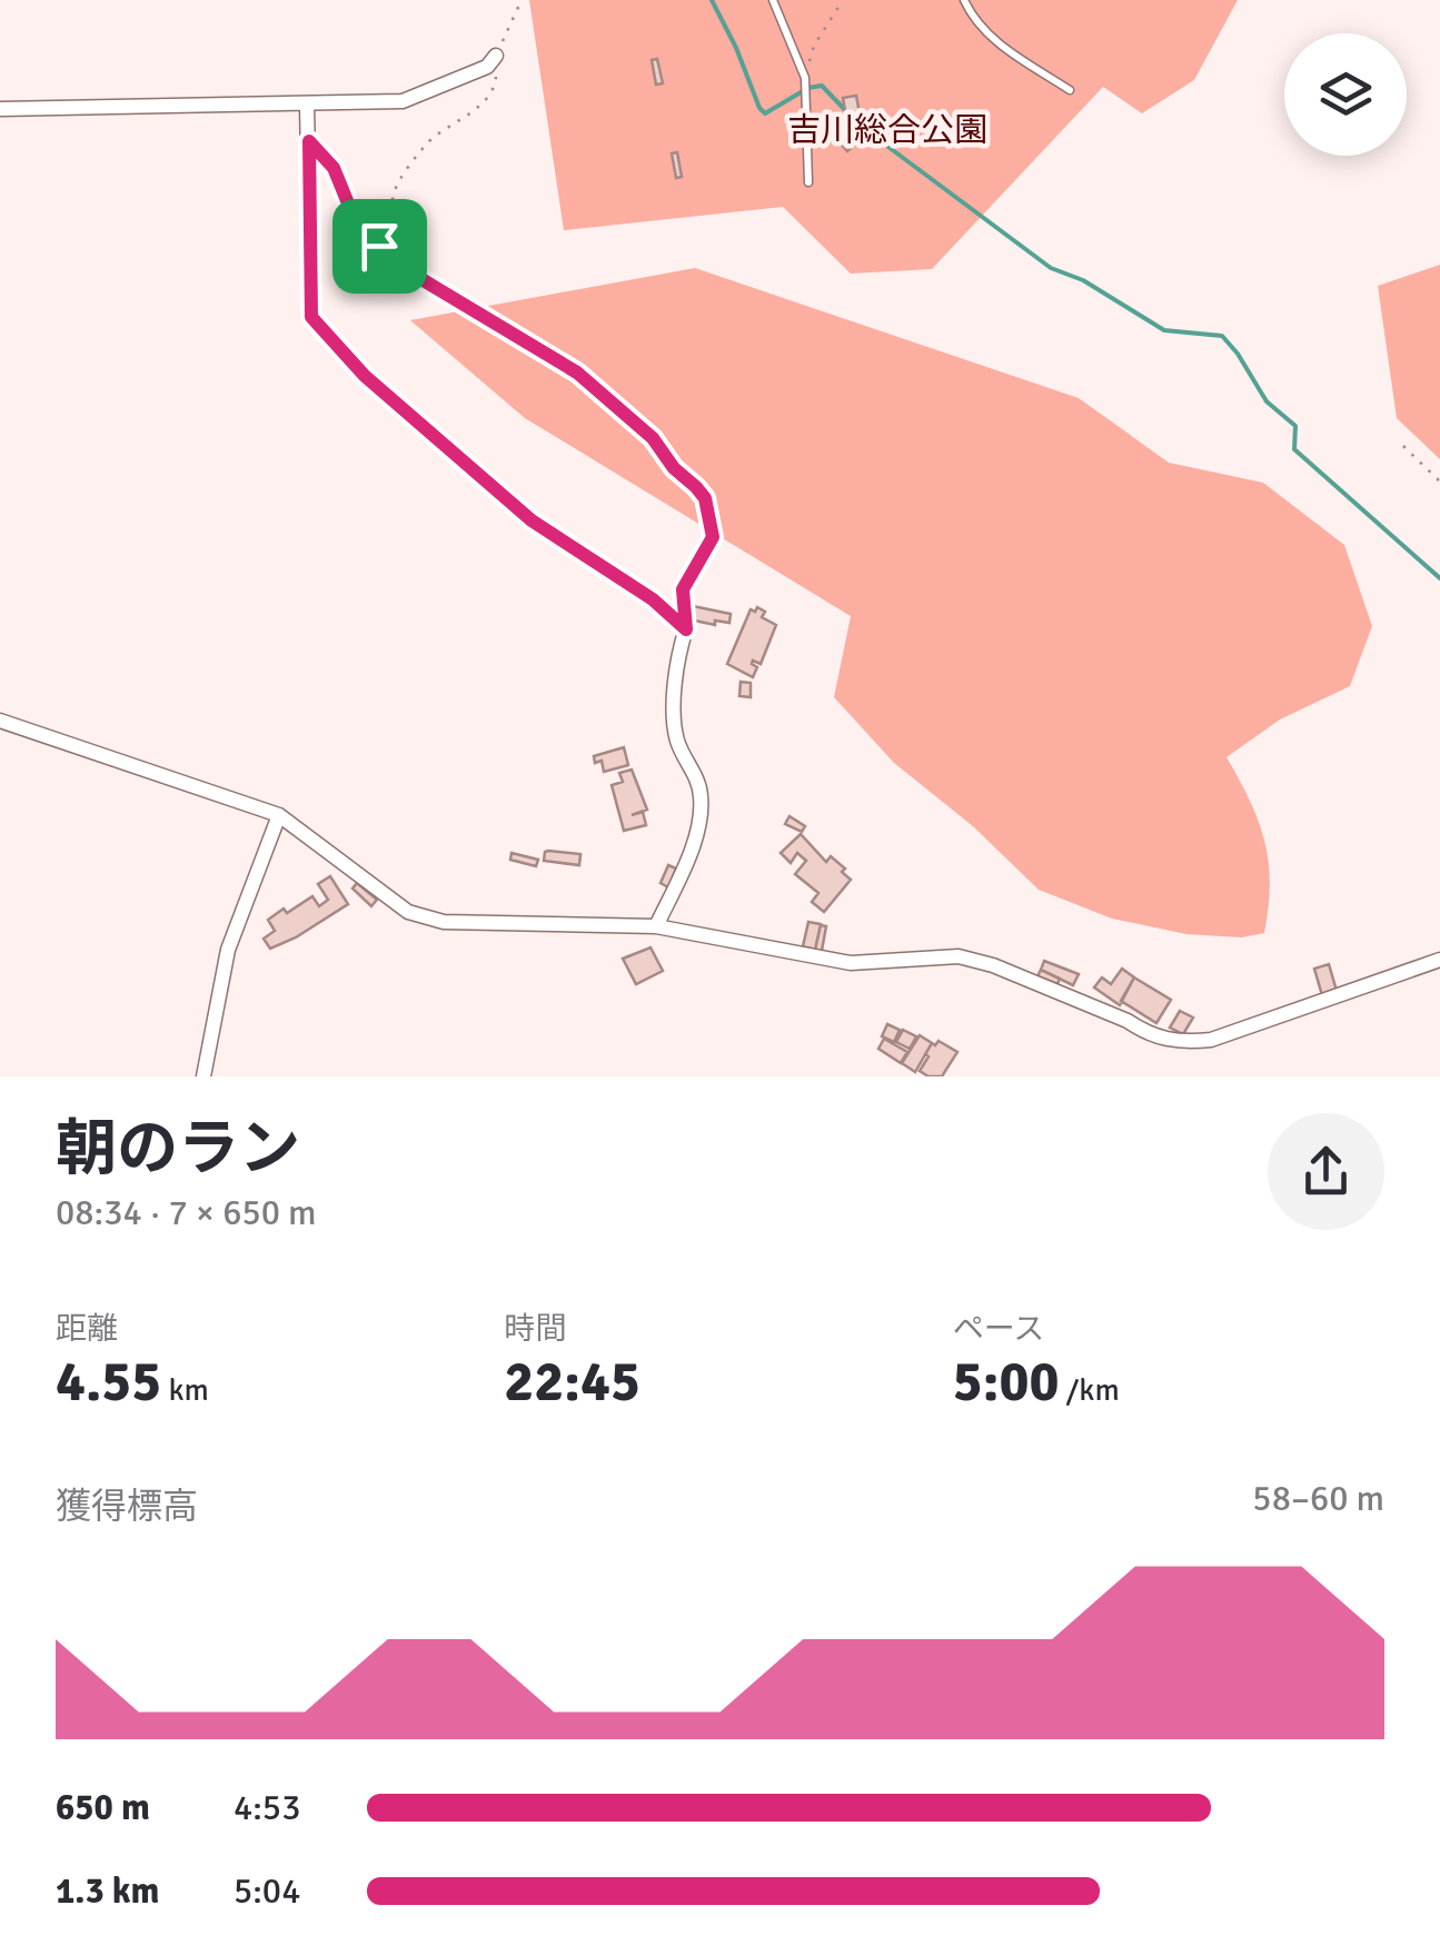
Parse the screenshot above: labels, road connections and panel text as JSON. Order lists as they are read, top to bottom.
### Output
{
  "parks": ["吉川総合公園"],
  "page": {
    "heading": ["朝のラン", "08:34 · 7 × 650 m"],
    "stats": [
      ["距離", "4.55 km"],
      ["時間", "22:45"],
      ["ペース", "5:00 /km"]
    ],
    "chart": ["獲得標高", "58–60 m"],
    "list": [
      {
        "name": "650 m",
        "note": "4:53"
      },
      {
        "name": "1.3 km",
        "note": "5:04"
      }
    ]
  }
}
